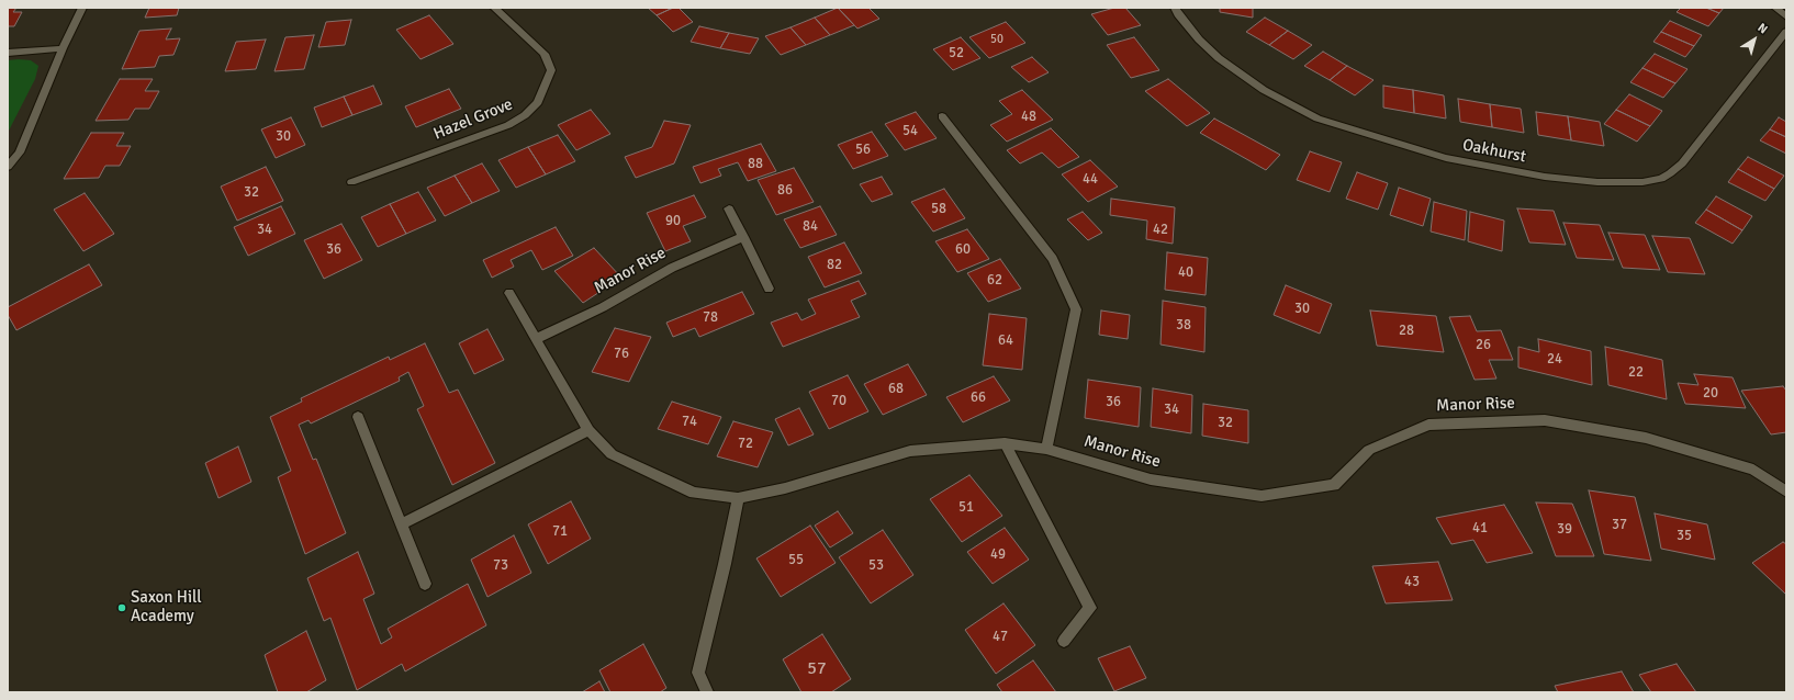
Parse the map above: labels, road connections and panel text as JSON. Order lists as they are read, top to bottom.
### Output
{
  "streets": {
    "street": ["Hazel Grove", "Oakhurst", "Manor Rise"]
  },
  "places": ["Saxon Hill Academy"],
  "house_numbers": [
    "50",
    "52",
    "48",
    "54",
    "30",
    "56",
    "88",
    "44",
    "86",
    "32",
    "58",
    "90",
    "84",
    "34",
    "42",
    "36",
    "60",
    "82",
    "40",
    "62",
    "30",
    "78",
    "38",
    "28",
    "64",
    "26",
    "76",
    "24",
    "22",
    "68",
    "20",
    "66",
    "70",
    "36",
    "34",
    "74",
    "32",
    "72",
    "51",
    "37",
    "41",
    "39",
    "71",
    "35",
    "49",
    "55",
    "73",
    "53",
    "43",
    "47",
    "57"
  ],
  "north": "top right"
}
